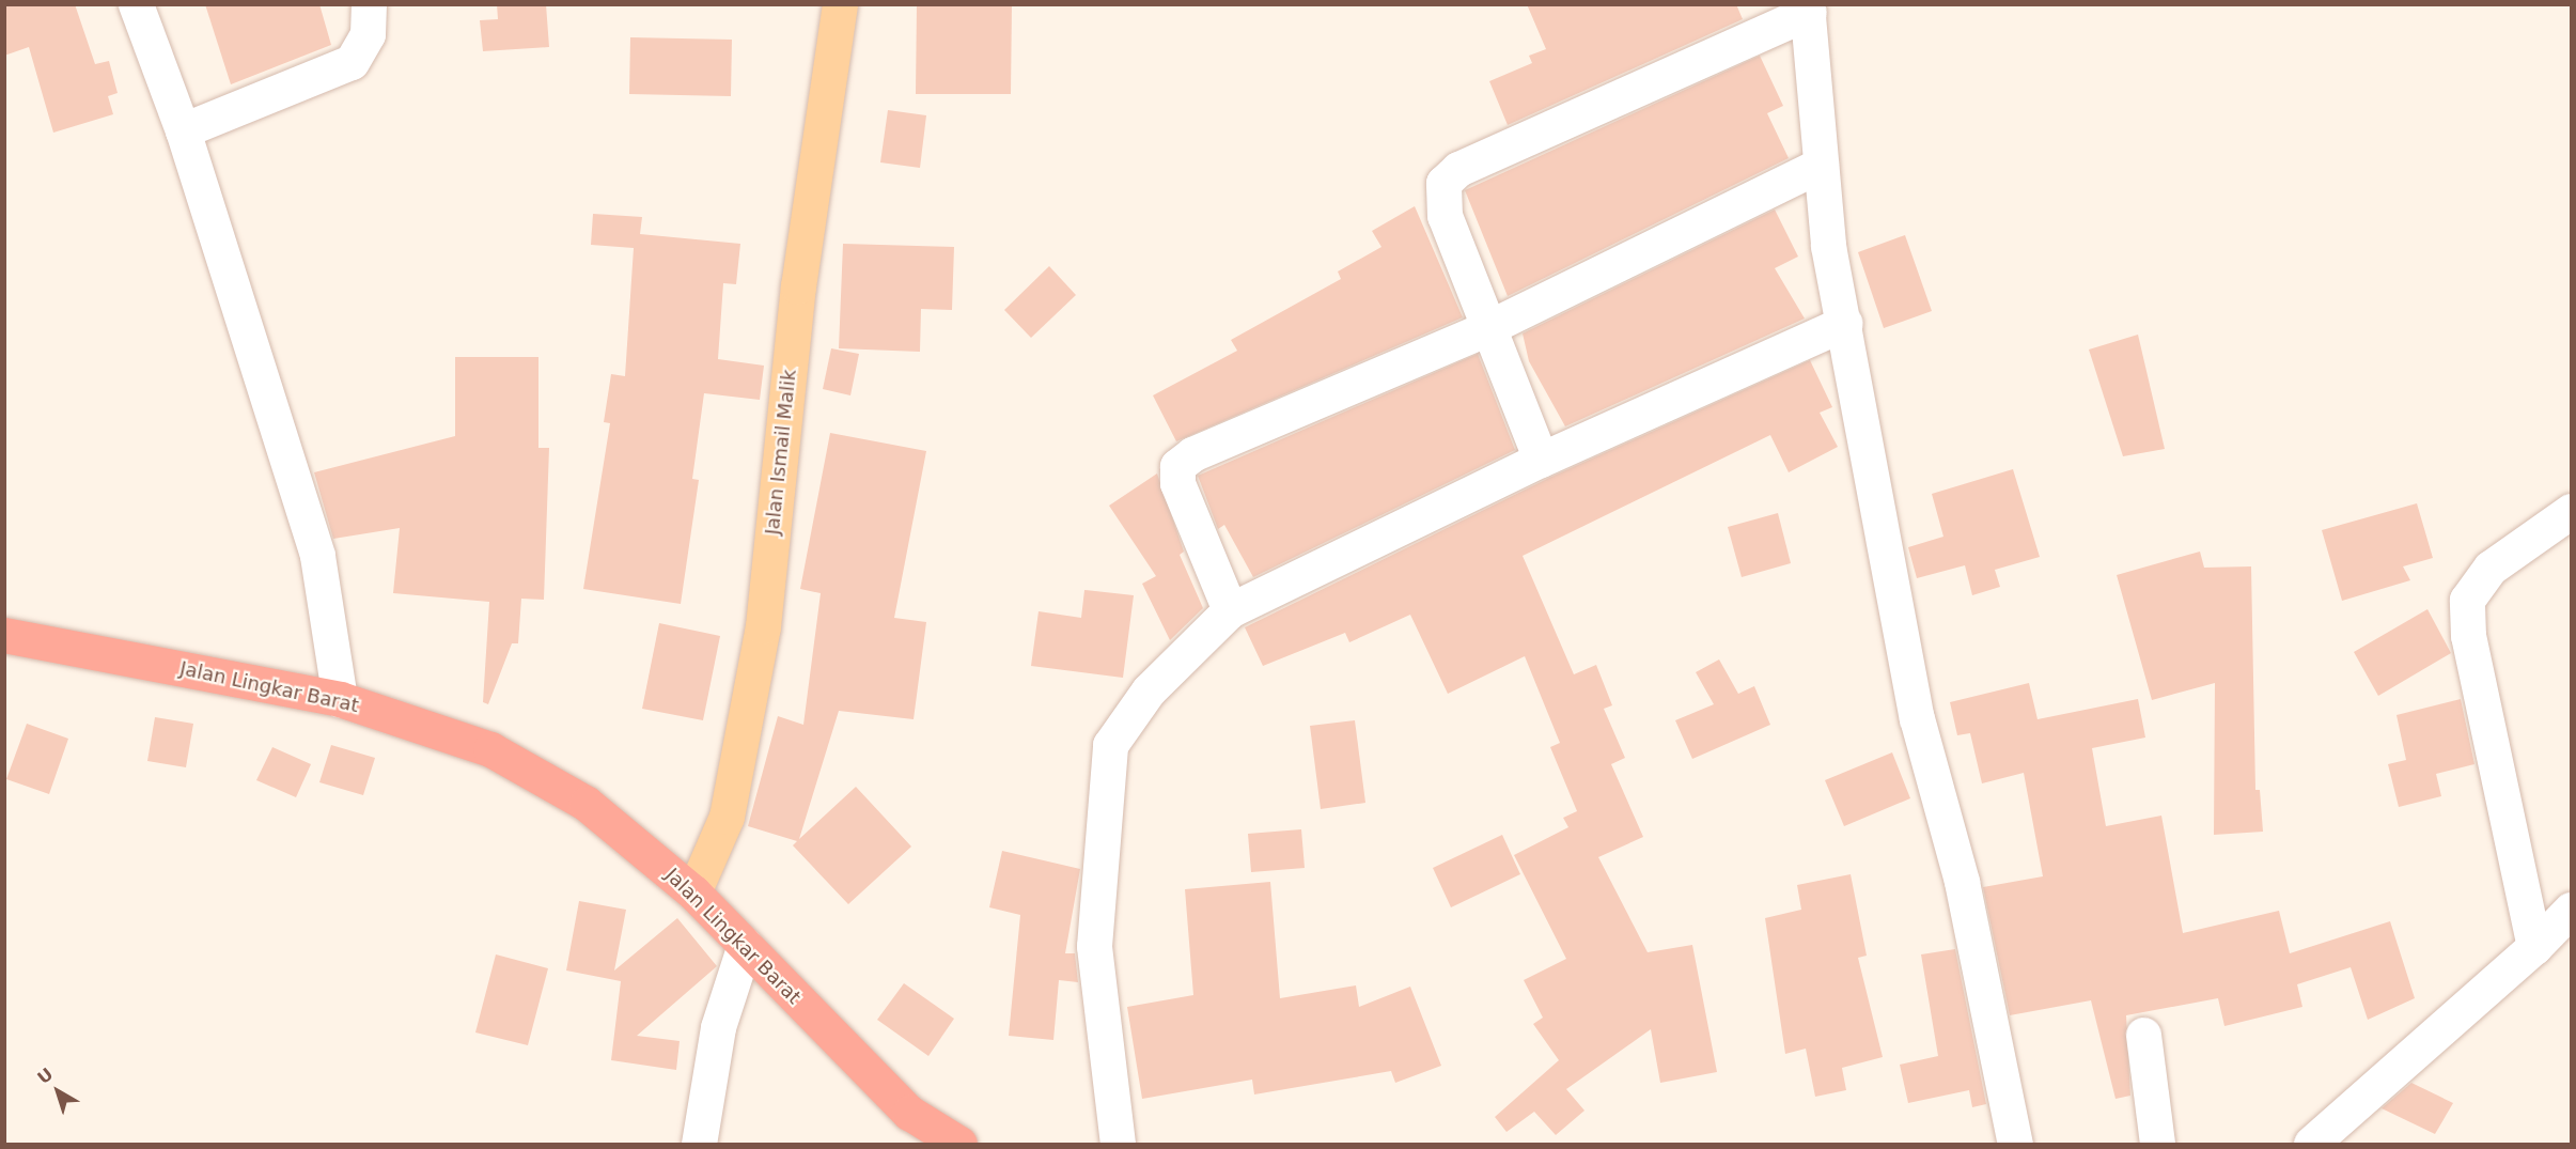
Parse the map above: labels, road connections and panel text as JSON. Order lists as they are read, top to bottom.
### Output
{
  "streets": {
    "highway": ["Jalan Lingkar Barat"],
    "main road": ["Jalan Ismail Malik"]
  },
  "crossings": [
    ["Jalan Ismail Malik", "Jalan Lingkar Barat"]
  ],
  "north": "top left"
}
